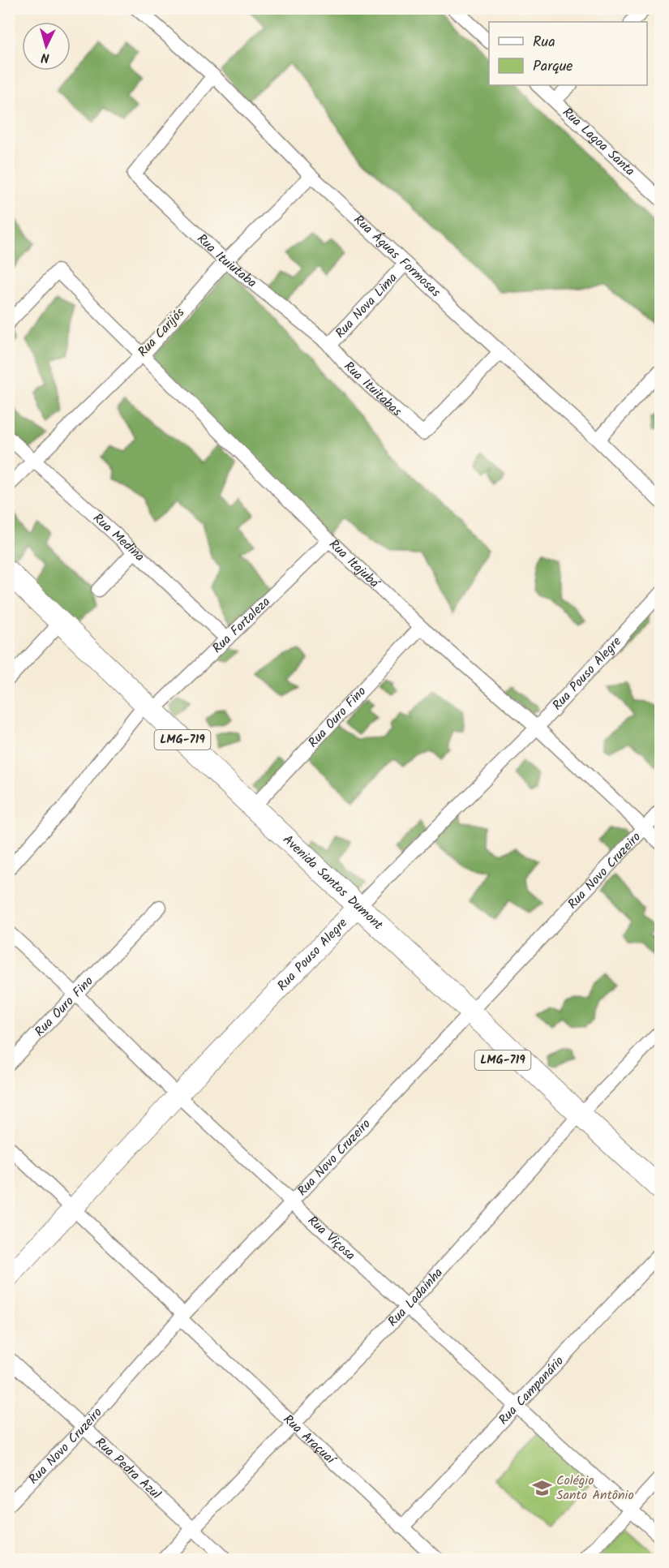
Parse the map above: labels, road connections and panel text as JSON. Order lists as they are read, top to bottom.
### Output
{
  "streets": {
    "main road": ["Rua Pouso Alegre", "LMG-719", "Avenida Santos Dumont"],
    "street": [
      "Rua Lagoa Santa",
      "Rua Águas Formosas",
      "Rua Ituiutaba",
      "Rua Nova Lima",
      "Rua Carijós",
      "Rua Ituitabas",
      "Rua Medina",
      "Rua Itajubá",
      "Rua Fortaleza",
      "Rua Ouro Fino",
      "Rua Novo Cruzeiro",
      "Rua Viçosa",
      "Rua Ladainha",
      "Rua Campanário",
      "Rua Araçuaí",
      "Rua Pedra Azul"
    ]
  },
  "crossings": [
    ["Rua Águas Formosas", "Rua Nova Lima"],
    ["Rua Águas Formosas", "Rua Carijós"],
    ["Rua Águas Formosas", "Rua Ituitabas"],
    ["Rua Ituiutaba", "Rua Nova Lima"],
    ["Rua Ituiutaba", "Rua Carijós"],
    ["Rua Ituiutaba", "Rua Ituitabas"],
    ["Rua Nova Lima", "Rua Ituitabas"],
    ["Rua Carijós", "Rua Medina"],
    ["Rua Carijós", "Rua Itajubá"],
    ["Rua Medina", "Rua Fortaleza"],
    ["Rua Itajubá", "Rua Fortaleza"],
    ["Rua Itajubá", "Rua Pouso Alegre"],
    ["Rua Itajubá", "Rua Ouro Fino"],
    ["Rua Itajubá", "Rua Novo Cruzeiro"],
    ["Rua Fortaleza", "Avenida Santos Dumont"],
    ["Rua Pouso Alegre", "Avenida Santos Dumont"],
    ["Rua Pouso Alegre", "Rua Viçosa"],
    ["Rua Pouso Alegre", "Rua Araçuaí"],
    ["Rua Ouro Fino", "Avenida Santos Dumont"],
    ["Rua Ouro Fino", "Rua Viçosa"],
    ["Rua Novo Cruzeiro", "Avenida Santos Dumont"],
    ["Rua Novo Cruzeiro", "Rua Viçosa"],
    ["Rua Novo Cruzeiro", "Rua Araçuaí"],
    ["Rua Novo Cruzeiro", "Rua Pedra Azul"],
    ["Avenida Santos Dumont", "Rua Ladainha"],
    ["Rua Viçosa", "Rua Ladainha"],
    ["Rua Viçosa", "Rua Campanário"],
    ["Rua Ladainha", "Rua Araçuaí"],
    ["Rua Ladainha", "Rua Pedra Azul"],
    ["Rua Campanário", "Rua Araçuaí"]
  ],
  "places": {
    "school or university": ["Colégio Santo Antônio"]
  },
  "legend": ["Rua", "Parque"],
  "north": "bottom"
}
